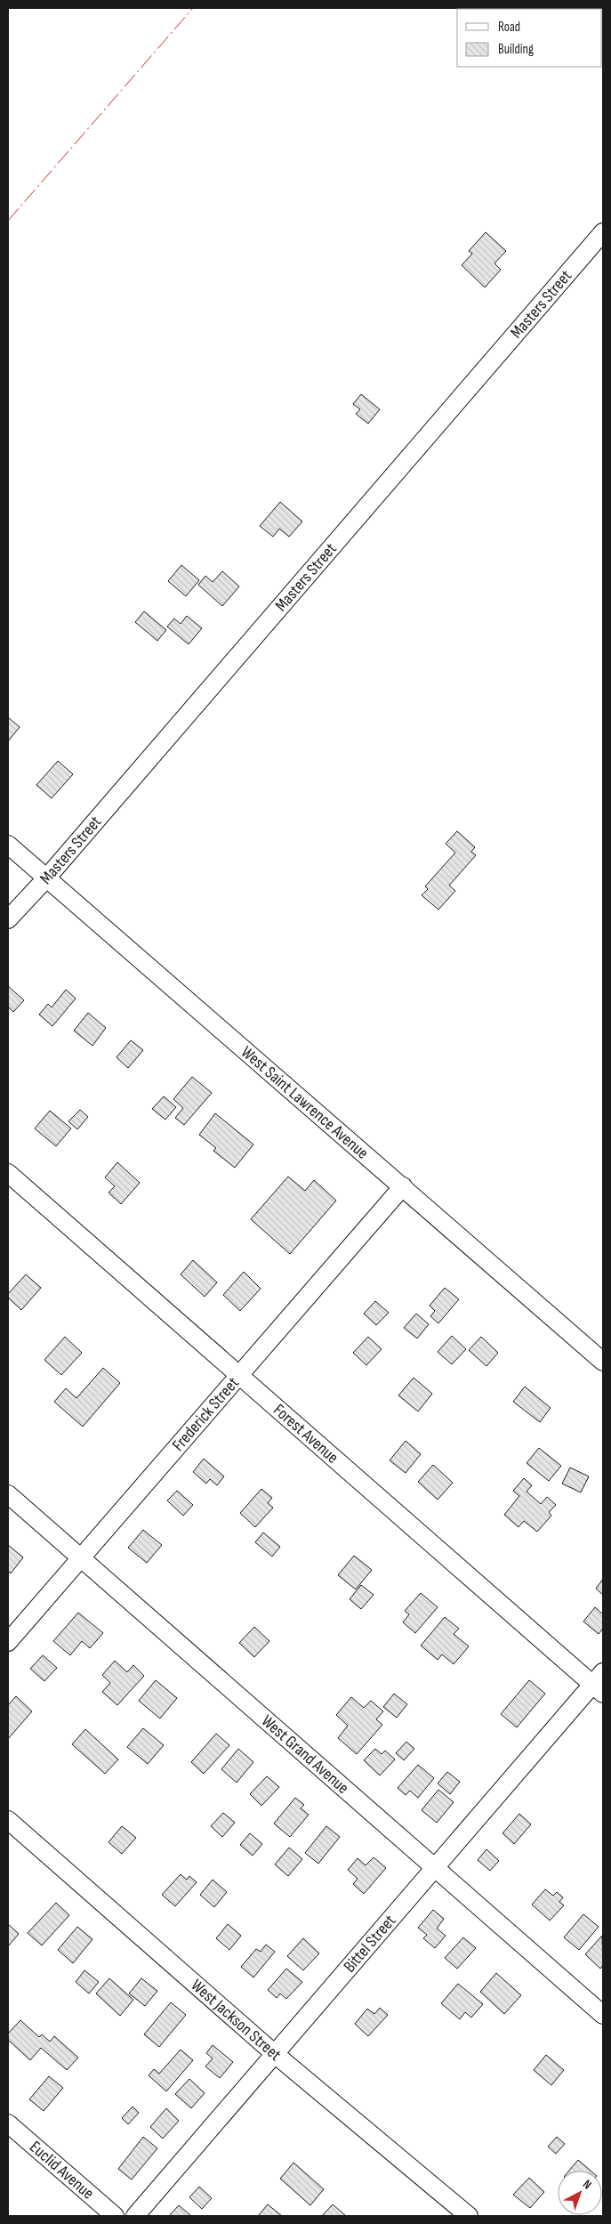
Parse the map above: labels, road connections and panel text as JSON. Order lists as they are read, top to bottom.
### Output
{
  "streets": {
    "street": [
      "Masters Street",
      "West Saint Lawrence Avenue",
      "Frederick Street",
      "Forest Avenue",
      "West Grand Avenue",
      "Bittel Street",
      "West Jackson Street",
      "Euclid Avenue"
    ]
  },
  "crossings": [
    ["Masters Street", "West Saint Lawrence Avenue"],
    ["West Saint Lawrence Avenue", "Frederick Street"],
    ["Frederick Street", "Forest Avenue"],
    ["Frederick Street", "West Grand Avenue"],
    ["Forest Avenue", "Bittel Street"],
    ["West Grand Avenue", "Bittel Street"],
    ["Bittel Street", "West Jackson Street"]
  ],
  "legend": ["Road", "Building"],
  "north": "top right"
}
